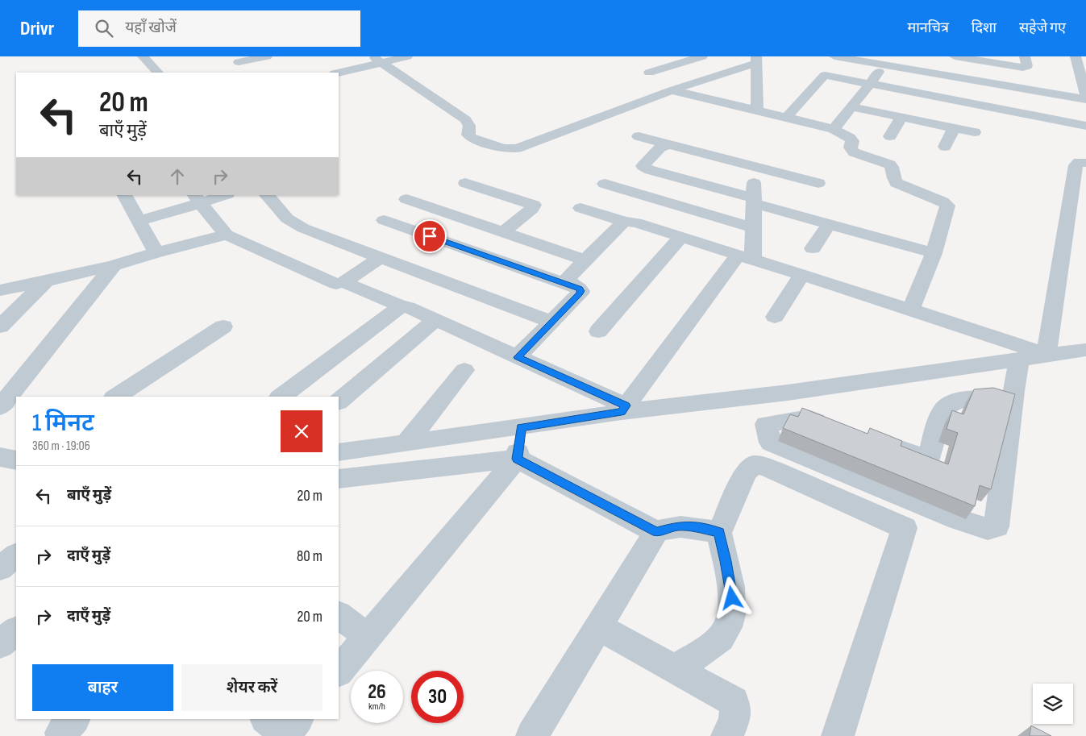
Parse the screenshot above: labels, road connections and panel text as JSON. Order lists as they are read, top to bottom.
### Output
{
  "page": {
    "header": "Drivr",
    "search": "यहाँ खोजें",
    "nav": ["मानचित्र", "दिशा", "सहेजे गए"],
    "turn": ["20 m", "बाएँ मुड़ें"],
    "heading": ["1 मिनट", "360 m · 19:06"],
    "list": [
      {
        "name": "बाएँ मुड़ें",
        "value": "20 m"
      },
      {
        "name": "दाएँ मुड़ें",
        "value": "80 m"
      },
      {
        "name": "दाएँ मुड़ें",
        "value": "20 m"
      }
    ],
    "buttons": ["बाहर", "शेयर करें"],
    "speed": "26 km/h",
    "limit": "30"
  }
}
